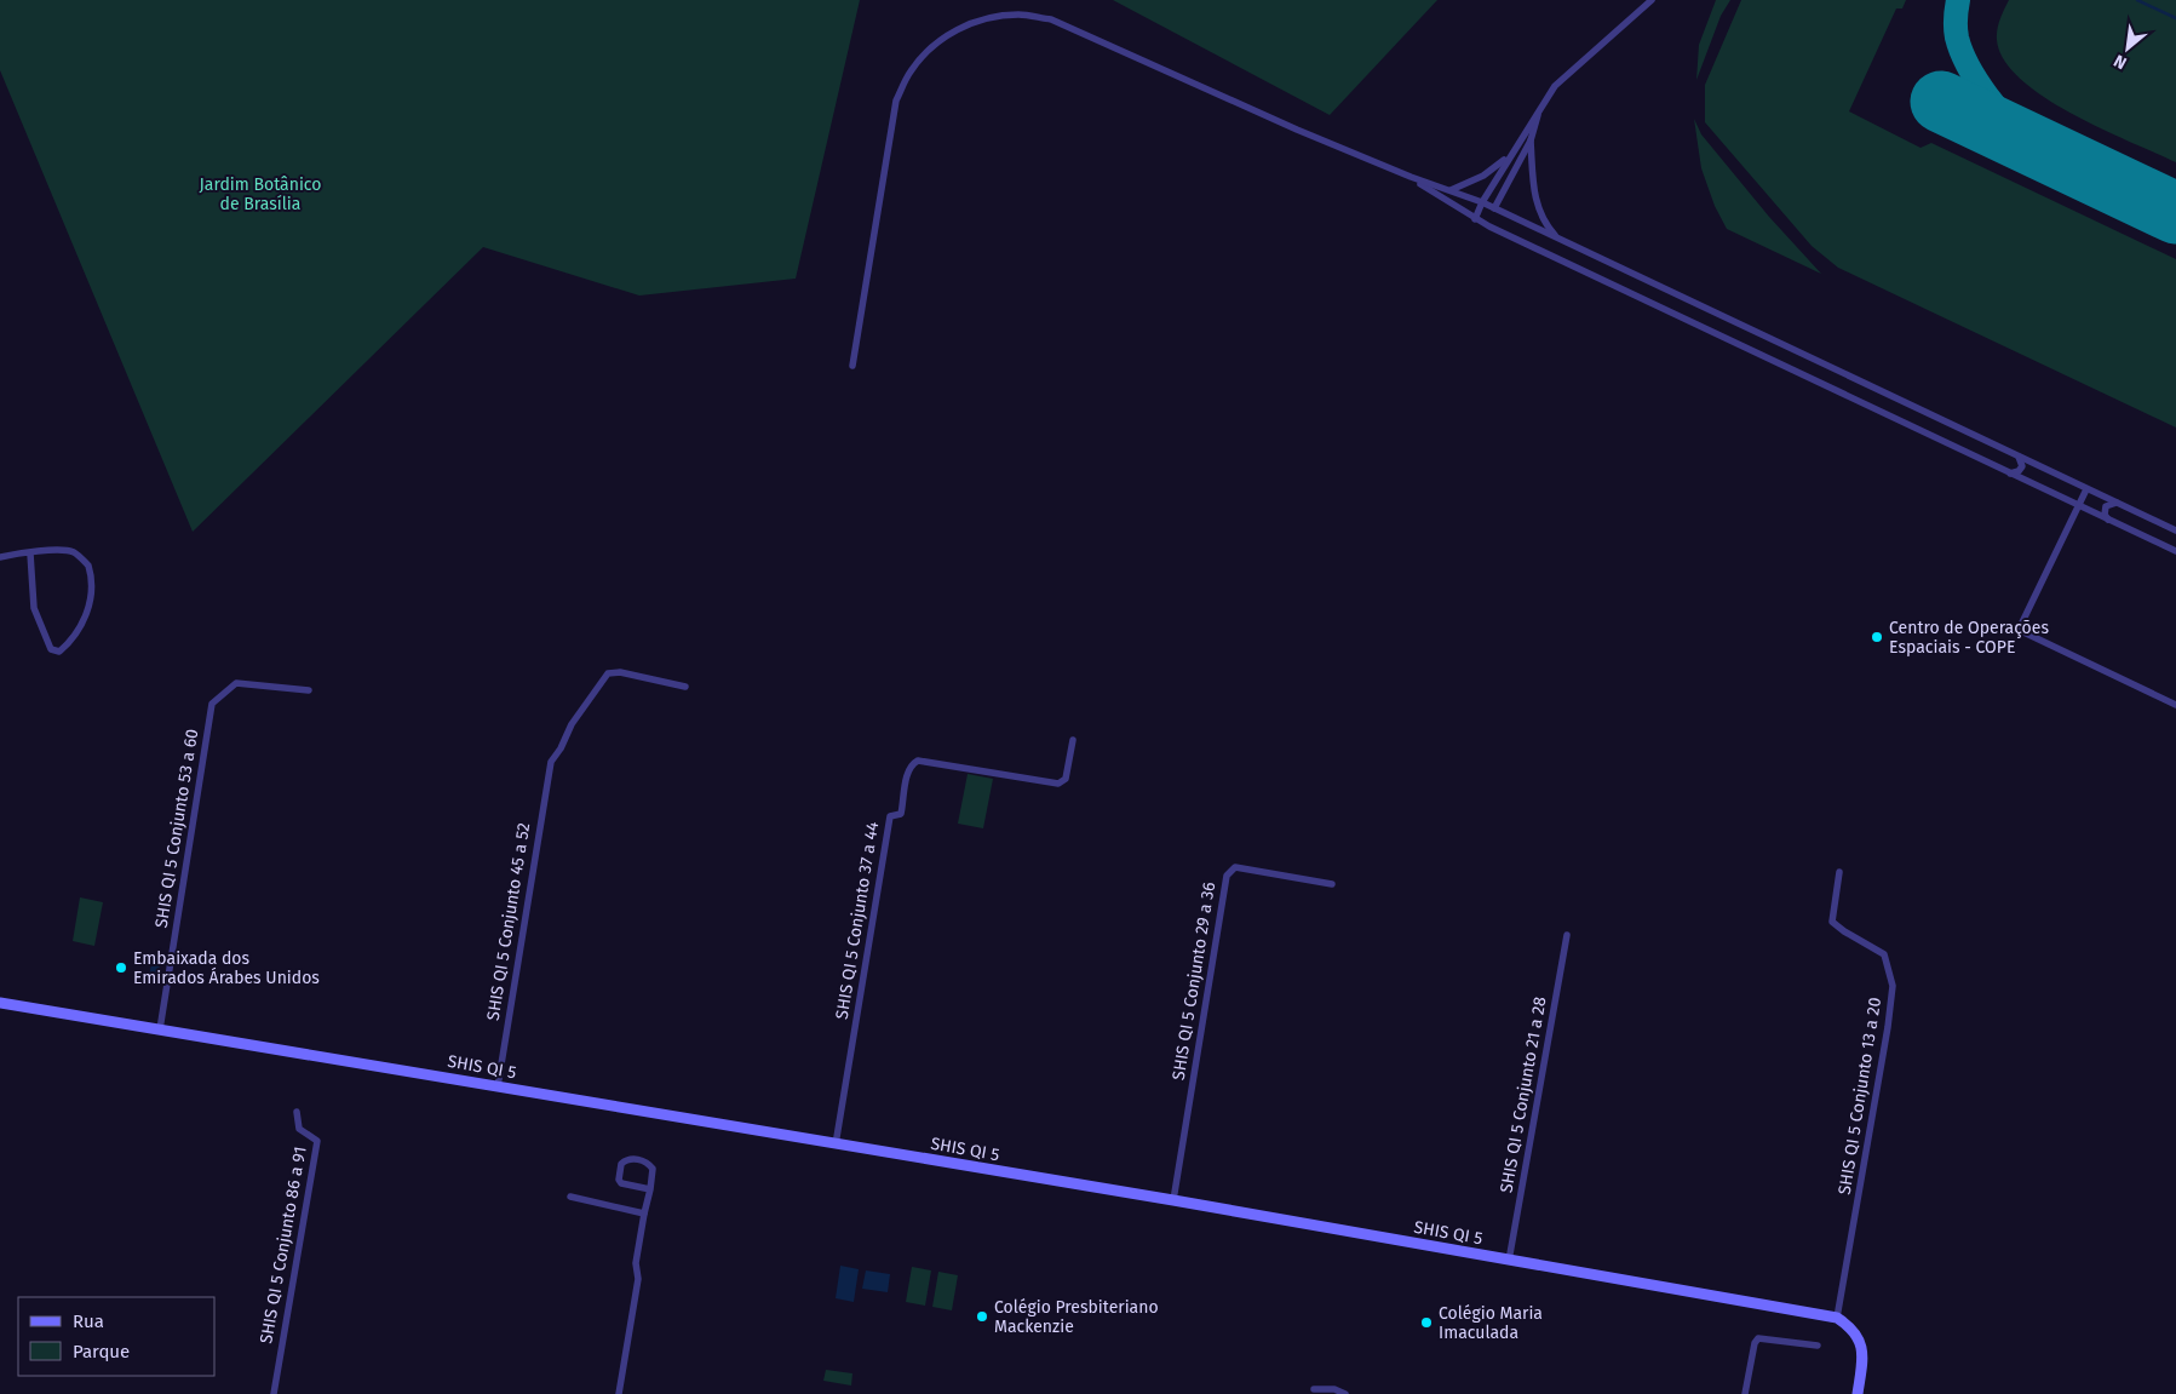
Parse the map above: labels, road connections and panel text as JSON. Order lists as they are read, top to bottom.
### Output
{
  "streets": {
    "street": [
      "SHIS QI 5 Conjunto 53 a 60",
      "SHIS QI 5 Conjunto 37 a 44",
      "SHIS QI 5 Conjunto 45 a 52",
      "SHIS QI 5 Conjunto 29 a 36",
      "SHIS QI 5",
      "SHIS QI 5 Conjunto 21 a 28",
      "SHIS QI 5 Conjunto 13 a 20",
      "SHIS QI 5 Conjunto 86 a 91"
    ]
  },
  "crossings": [
    ["SHIS QI 5 Conjunto 53 a 60", "SHIS QI 5"],
    ["SHIS QI 5 Conjunto 37 a 44", "SHIS QI 5"],
    ["SHIS QI 5 Conjunto 45 a 52", "SHIS QI 5"],
    ["SHIS QI 5 Conjunto 29 a 36", "SHIS QI 5"],
    ["SHIS QI 5", "SHIS QI 5 Conjunto 21 a 28"],
    ["SHIS QI 5", "SHIS QI 5 Conjunto 13 a 20"]
  ],
  "parks": ["Jardim Botânico de Brasília"],
  "places": [
    "Centro de Operações Espaciais - COPE",
    "Embaixada dos Emirados Árabes Unidos",
    "Colégio Presbiteriano Mackenzie",
    "Colégio Maria Imaculada"
  ],
  "legend": ["Rua", "Parque"],
  "north": "bottom left"
}
